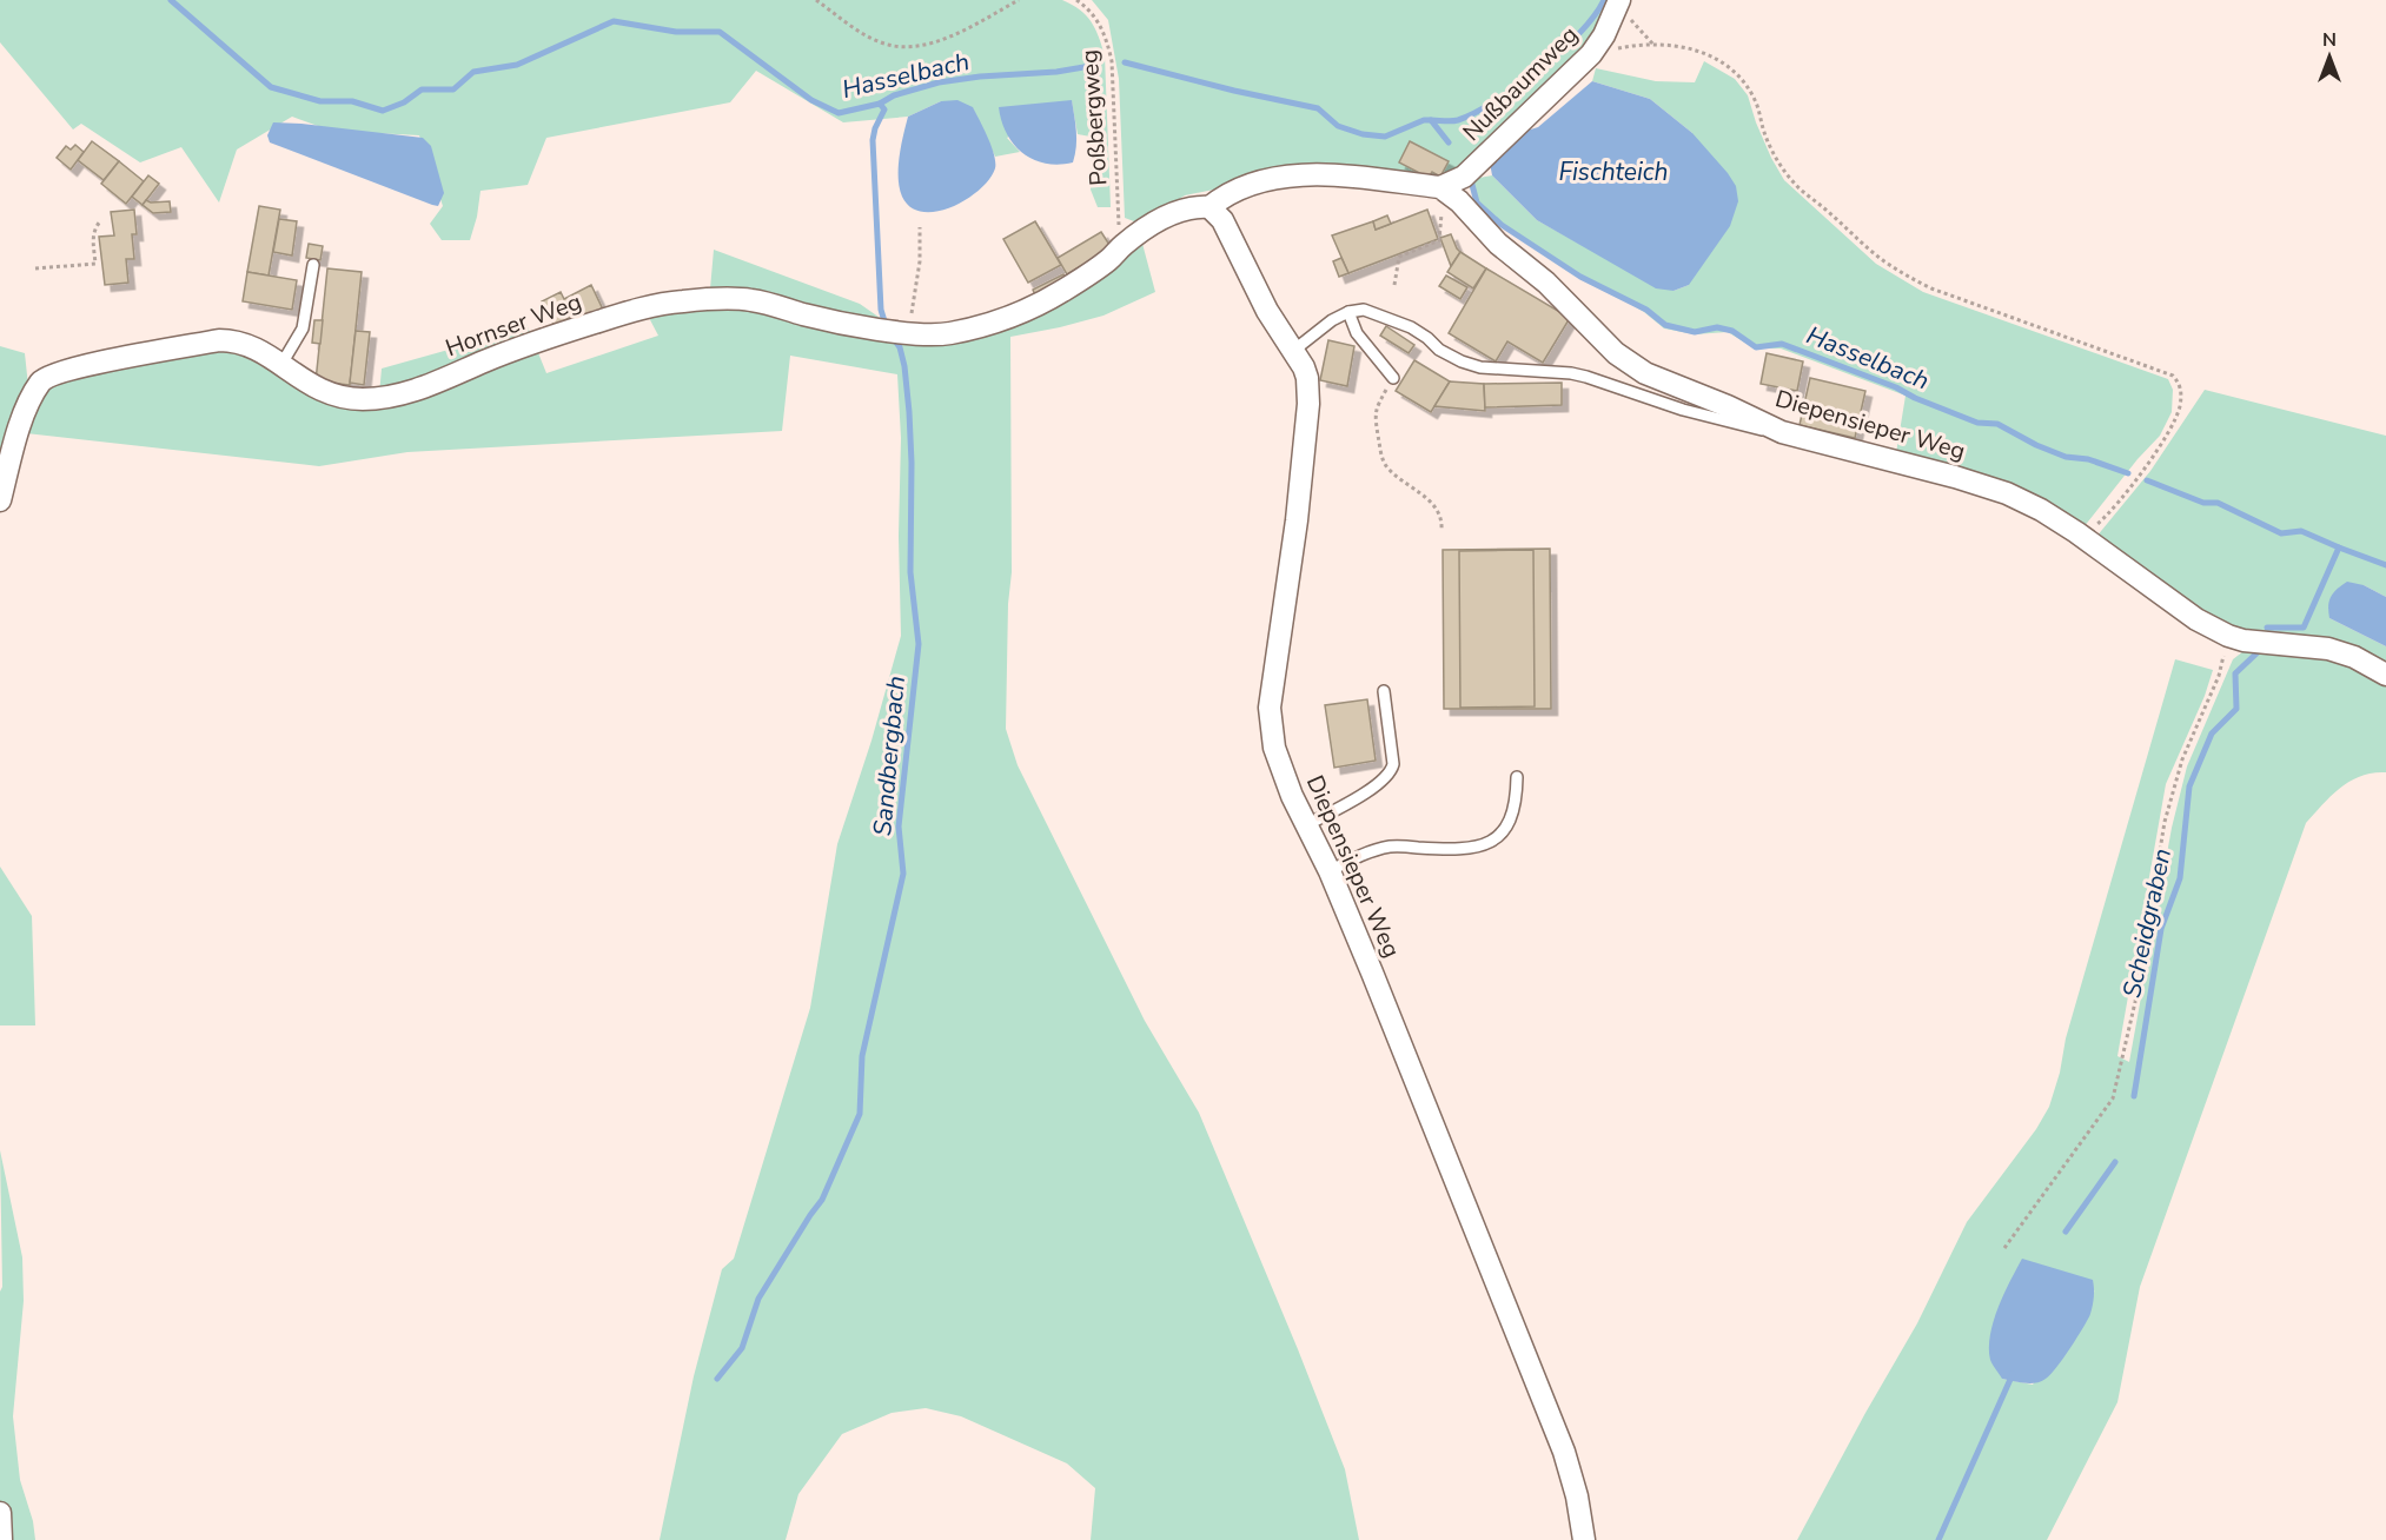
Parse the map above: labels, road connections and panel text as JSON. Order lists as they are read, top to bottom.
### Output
{
  "streets": {
    "street": ["Nußbaumweg", "Hornser Weg", "Diepensieper Weg"],
    "path": ["Poßbergweg"]
  },
  "crossings": [
    ["Nußbaumweg", "Diepensieper Weg"],
    ["Poßbergweg", "Hornser Weg"]
  ],
  "water": [
    "Hasselbach",
    "Fischteich",
    "Sandbergbach",
    "Scheidgraben"
  ],
  "north": "top"
}
